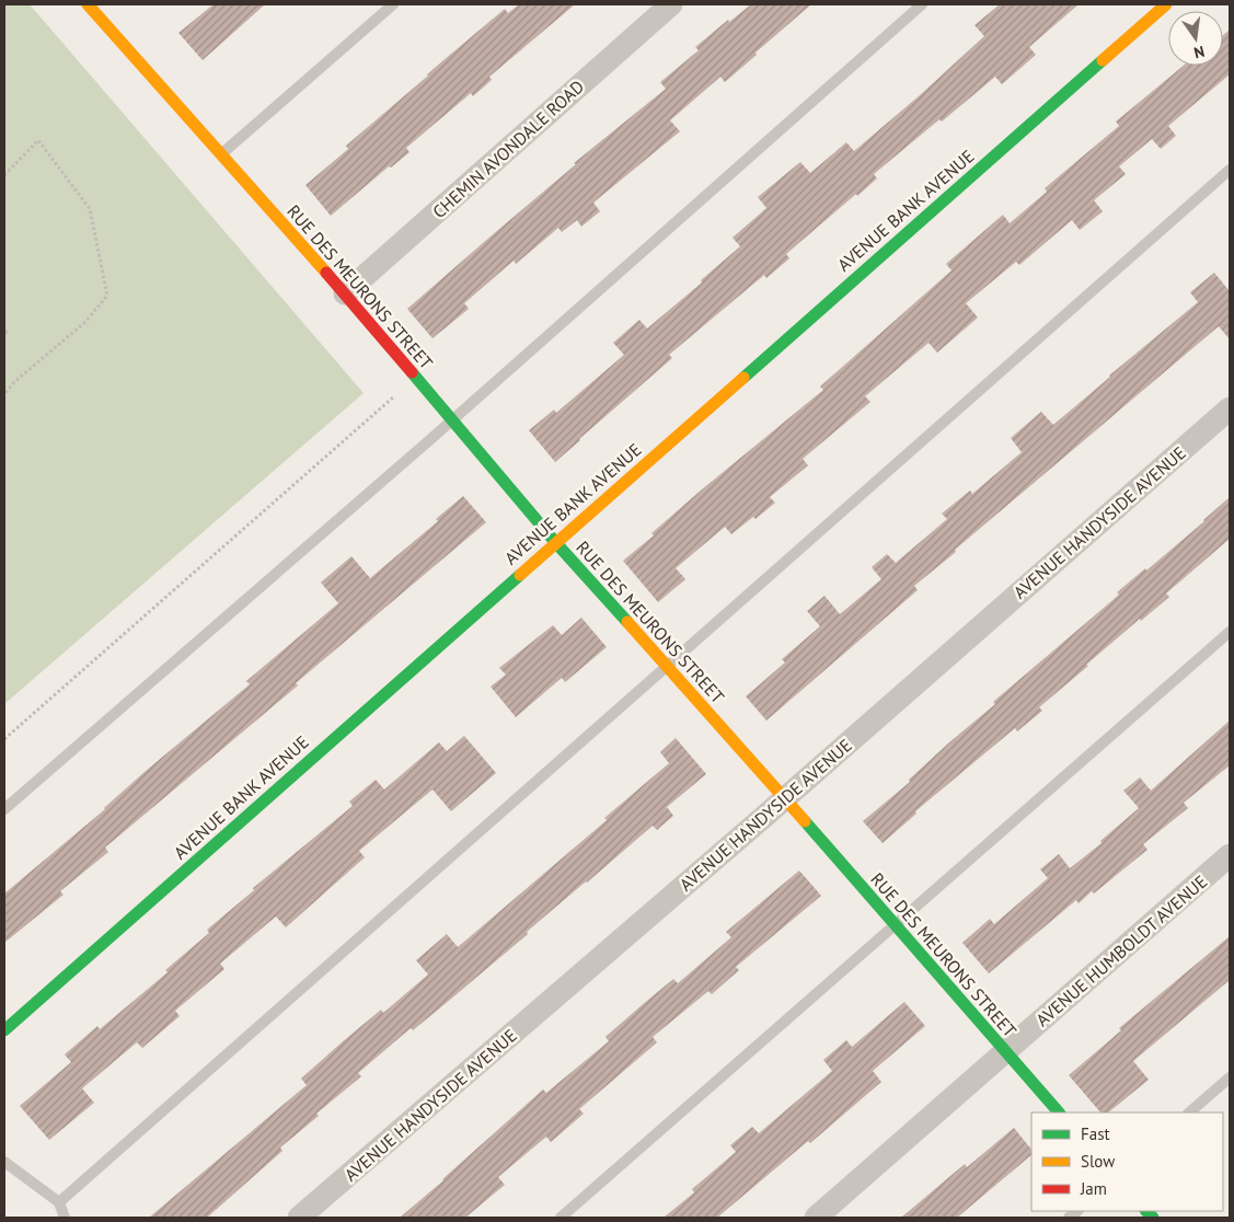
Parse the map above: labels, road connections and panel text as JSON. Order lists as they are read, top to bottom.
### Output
{
  "streets": {
    "street": [
      "CHEMIN AVONDALE ROAD",
      "AVENUE BANK AVENUE",
      "RUE DES MEURONS STREET",
      "AVENUE HANDYSIDE AVENUE",
      "AVENUE HUMBOLDT AVENUE"
    ]
  },
  "crossings": [
    ["CHEMIN AVONDALE ROAD", "RUE DES MEURONS STREET"],
    ["AVENUE BANK AVENUE", "RUE DES MEURONS STREET"],
    ["RUE DES MEURONS STREET", "AVENUE HANDYSIDE AVENUE"],
    ["RUE DES MEURONS STREET", "AVENUE HUMBOLDT AVENUE"]
  ],
  "legend": ["Fast", "Slow", "Jam"],
  "north": "bottom"
}
